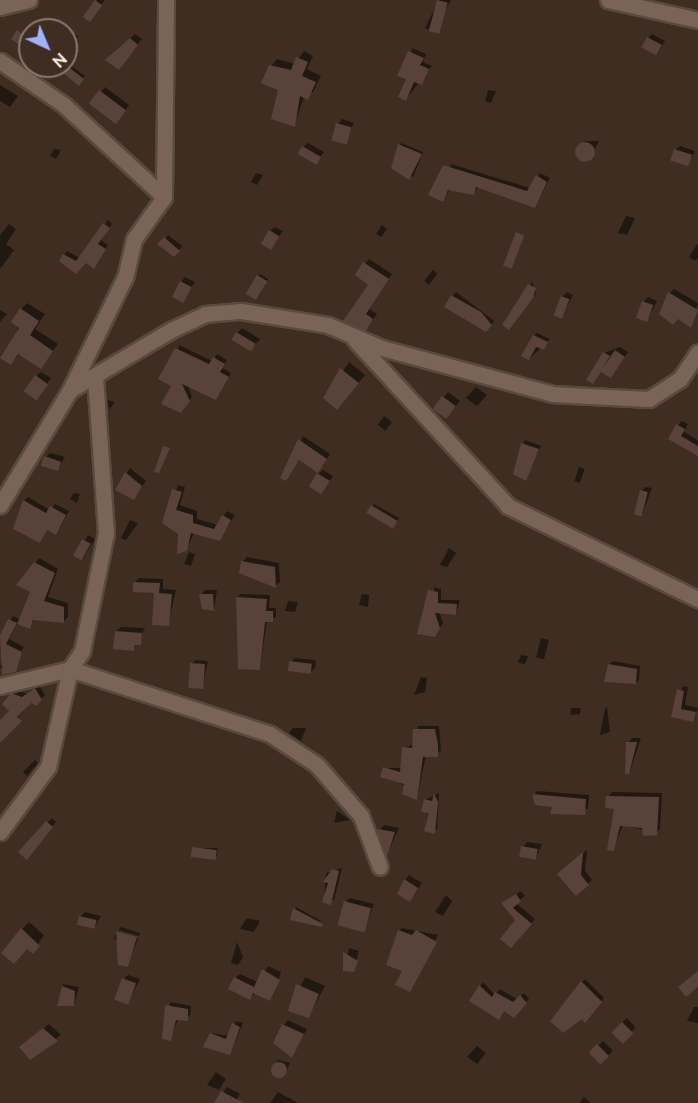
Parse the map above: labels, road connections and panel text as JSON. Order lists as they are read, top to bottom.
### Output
{
  "north": "bottom right"
}
